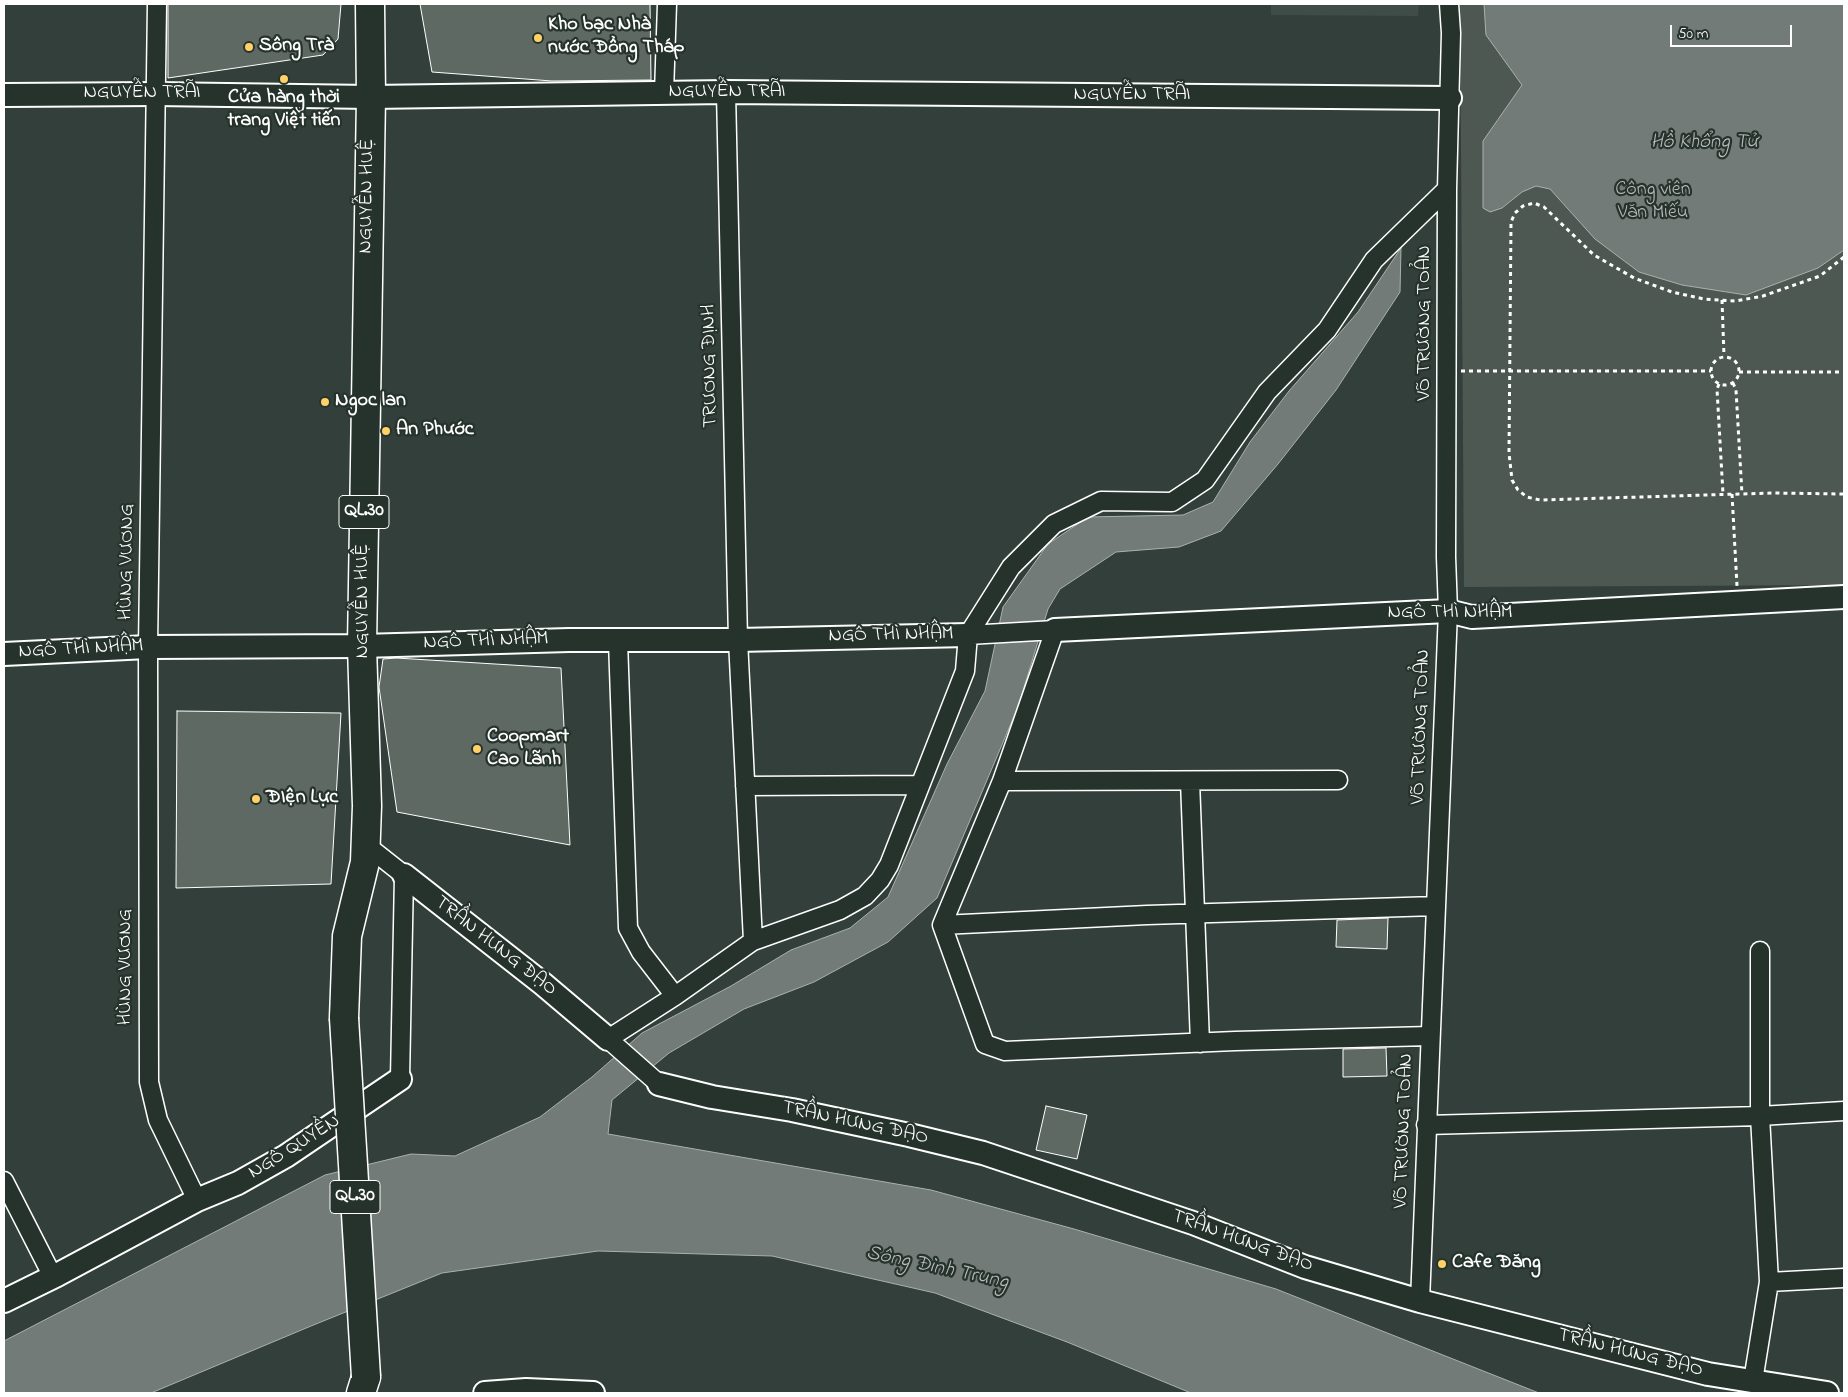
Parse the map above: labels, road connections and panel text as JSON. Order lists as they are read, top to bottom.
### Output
{
  "streets": {
    "highway": ["NGUYỄN HUỆ", "QL.30"],
    "street": [
      "NGUYỄN TRÃI",
      "VÕ TRƯỜNG TOẢN",
      "TRƯƠNG ĐỊNH",
      "HÙNG VƯƠNG",
      "NGÔ THÌ NHẬM",
      "TRẦN HƯNG ĐẠO",
      "NGÔ QUYỀN"
    ]
  },
  "crossings": [
    ["NGUYỄN TRÃI", "NGUYỄN HUỆ"],
    ["NGUYỄN TRÃI", "VÕ TRƯỜNG TOẢN"],
    ["NGUYỄN TRÃI", "TRƯƠNG ĐỊNH"],
    ["NGUYỄN TRÃI", "HÙNG VƯƠNG"],
    ["NGUYỄN HUỆ", "NGÔ THÌ NHẬM"],
    ["VÕ TRƯỜNG TOẢN", "NGÔ THÌ NHẬM"],
    ["VÕ TRƯỜNG TOẢN", "TRẦN HƯNG ĐẠO"],
    ["TRƯƠNG ĐỊNH", "NGÔ THÌ NHẬM"],
    ["HÙNG VƯƠNG", "NGÔ THÌ NHẬM"],
    ["HÙNG VƯƠNG", "NGÔ QUYỀN"],
    ["TRẦN HƯNG ĐẠO", "NGÔ QUYỀN"]
  ],
  "water": ["Hồ Khổng Tử", "Sông Đình Trung"],
  "parks": ["Công viên Văn Miếu"],
  "places": [
    "Kho bạc Nhà nước Đồng Tháp",
    "Sông Trà",
    "Cửa hàng thời trang Việt tiến",
    "Ngoc lan",
    "An Phước",
    "Coopmart Cao Lãnh",
    "ĐIện Lực",
    "Cafe Đăng"
  ],
  "scale_bar": "50 m"
}
